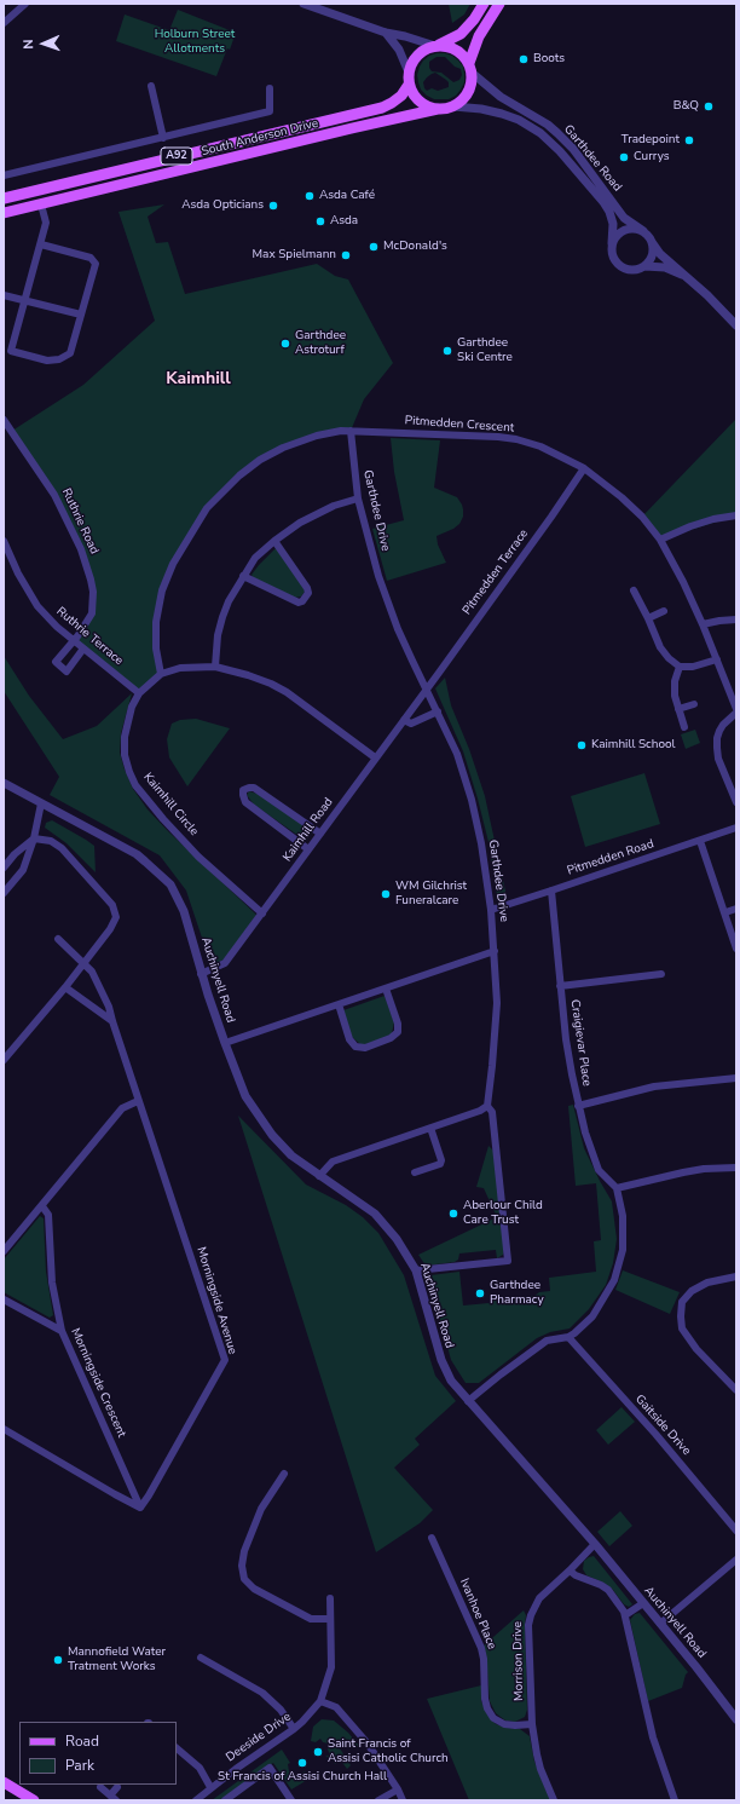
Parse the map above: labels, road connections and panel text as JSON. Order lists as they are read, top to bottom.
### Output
{
  "streets": {
    "main road": ["South Anderson Drive", "A92"],
    "street": [
      "Garthdee Road",
      "Pitmedden Crescent",
      "Garthdee Drive",
      "Ruthrie Road",
      "Pitmedden Terrace",
      "Ruthrie Terrace",
      "Kaimhill Circle",
      "Kaimhill Road",
      "Pitmedden Road",
      "Auchinyell Road",
      "Craigievar Place",
      "Morningside Avenue",
      "Morningside Crescent",
      "Gaitside Drive",
      "Ivanhoe Place",
      "Morrison Drive",
      "Deeside Drive"
    ]
  },
  "crossings": [
    ["South Anderson Drive", "A92"],
    ["South Anderson Drive", "Garthdee Road"],
    ["A92", "Garthdee Road"],
    ["Pitmedden Crescent", "Garthdee Drive"],
    ["Pitmedden Crescent", "Pitmedden Terrace"],
    ["Garthdee Drive", "Pitmedden Terrace"],
    ["Garthdee Drive", "Kaimhill Road"],
    ["Garthdee Drive", "Pitmedden Road"],
    ["Garthdee Drive", "Auchinyell Road"],
    ["Ruthrie Road", "Ruthrie Terrace"],
    ["Pitmedden Terrace", "Kaimhill Road"],
    ["Ruthrie Terrace", "Kaimhill Circle"],
    ["Kaimhill Circle", "Kaimhill Road"],
    ["Kaimhill Road", "Auchinyell Road"],
    ["Pitmedden Road", "Craigievar Place"],
    ["Auchinyell Road", "Morrison Drive"],
    ["Morningside Avenue", "Morningside Crescent"],
    ["Ivanhoe Place", "Morrison Drive"]
  ],
  "districts": ["Kaimhill"],
  "parks": ["Holburn Street Allotments"],
  "places": [
    "Boots",
    "B&Q",
    "Tradepoint",
    "Currys",
    "Asda Café",
    "Asda Opticians",
    "Asda",
    "McDonald's",
    "Max Spielmann",
    "Garthdee Astroturf",
    "Garthdee Ski Centre",
    "Kaimhill School",
    "WM Gilchrist Funeralcare",
    "Aberlour Child Care Trust",
    "Garthdee Pharmacy",
    "Mannofield Water Tratment Works",
    "Saint Francis of Assisi Catholic Church",
    "St Francis of Assisi Church Hall"
  ],
  "legend": ["Road", "Park"],
  "north": "left"
}
